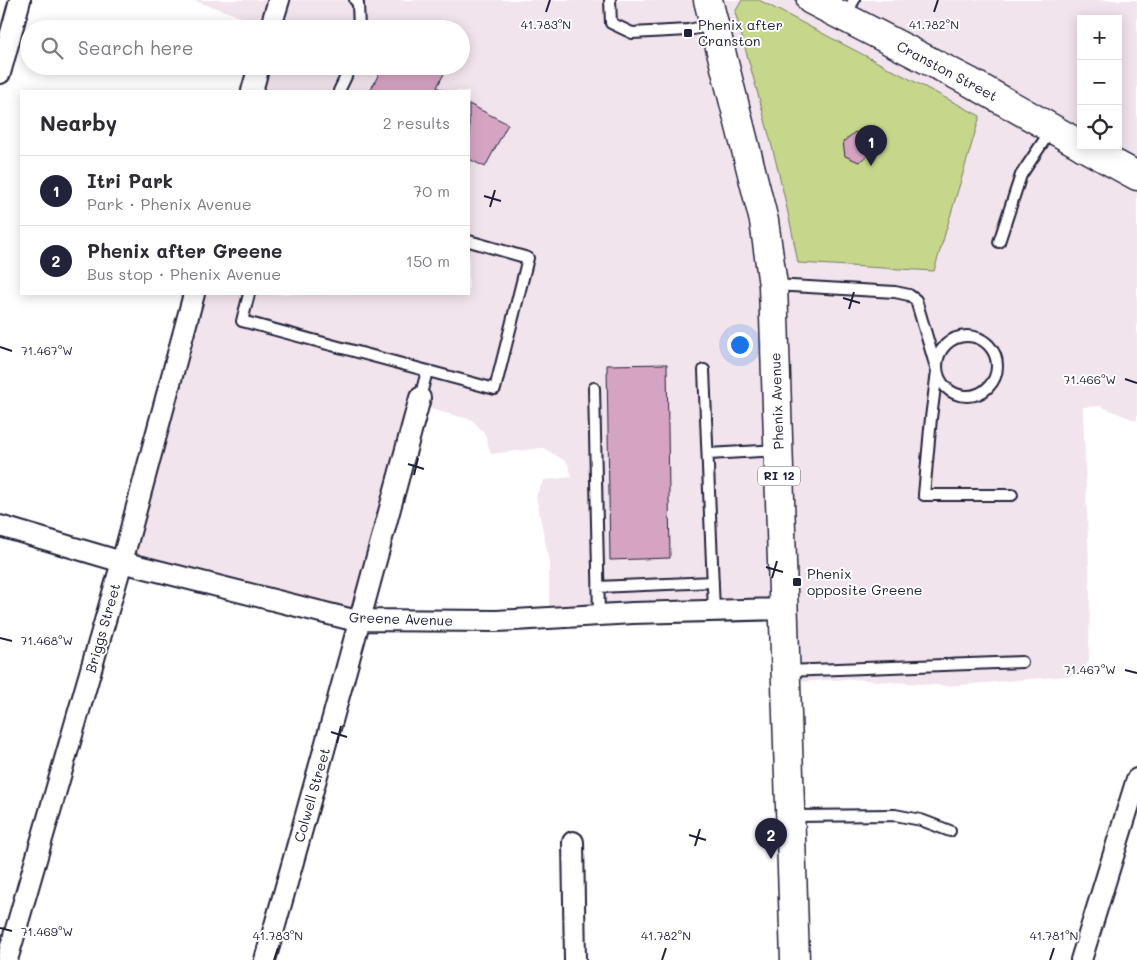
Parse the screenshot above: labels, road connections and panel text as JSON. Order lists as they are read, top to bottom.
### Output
{
  "streets": {
    "main road": ["Cranston Street", "Phenix Avenue", "RI 12"],
    "street": ["Greene Avenue", "Briggs Street", "Colwell Street"]
  },
  "crossings": [
    ["Phenix Avenue", "Greene Avenue"],
    ["Greene Avenue", "Briggs Street"],
    ["Greene Avenue", "Colwell Street"]
  ],
  "places": {
    "transit": ["Phenix after Cranston", "Phenix opposite Greene"]
  },
  "page": {
    "map_buttons": ["+", "−"],
    "search": "Search here",
    "heading": ["Nearby", "2 results"],
    "pins": ["1", "2"],
    "list": [
      {
        "mark": "1",
        "name": "Itri Park",
        "note": "Park · Phenix Avenue",
        "value": "70 m"
      },
      {
        "mark": "2",
        "name": "Phenix after Greene",
        "note": "Bus stop · Phenix Avenue",
        "value": "150 m"
      }
    ]
  },
  "coordinates": [
    "41.783°N",
    "41.782°N",
    "71.467°W",
    "71.466°W",
    "71.468°W",
    "71.469°W",
    "41.781°N"
  ]
}
